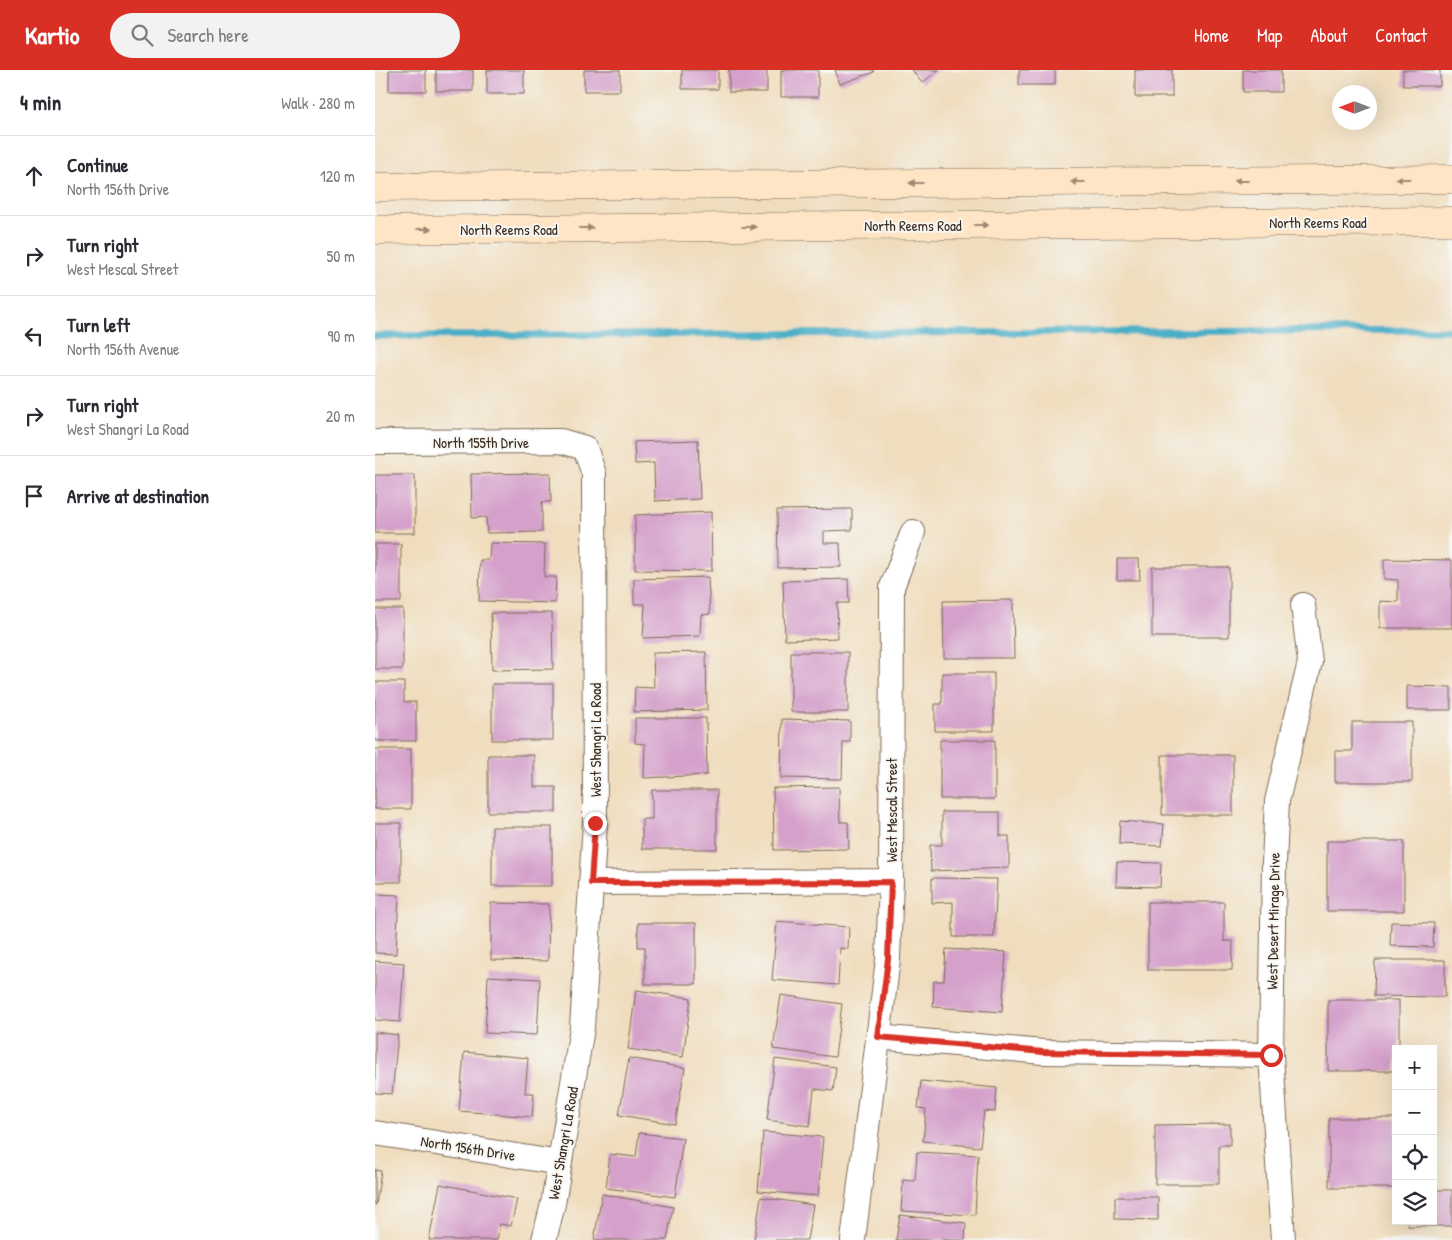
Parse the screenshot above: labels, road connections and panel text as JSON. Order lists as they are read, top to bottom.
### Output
{
  "streets": {
    "main road": ["North Reems Road"],
    "street": [
      "North 155th Drive",
      "West Shangri La Road",
      "West Mescal Street",
      "West Desert Mirage Drive",
      "North 156th Drive"
    ]
  },
  "crossings": [
    ["North 155th Drive", "West Shangri La Road"],
    ["West Shangri La Road", "North 156th Drive"]
  ],
  "north": "left",
  "page": {
    "header": "Kartio",
    "search": "Search here",
    "nav": [
      "Home",
      "Map",
      "About",
      "Contact"
    ],
    "heading": ["4 min", "Walk · 280 m"],
    "list": [
      ["Continue", "North 156th Drive", "120 m"],
      ["Turn right", "West Mescal Street", "50 m"],
      ["Turn left", "North 156th Avenue", "90 m"],
      ["Turn right", "West Shangri La Road", "20 m"],
      "Arrive at destination"
    ],
    "map_buttons": ["+", "−"]
  }
}
